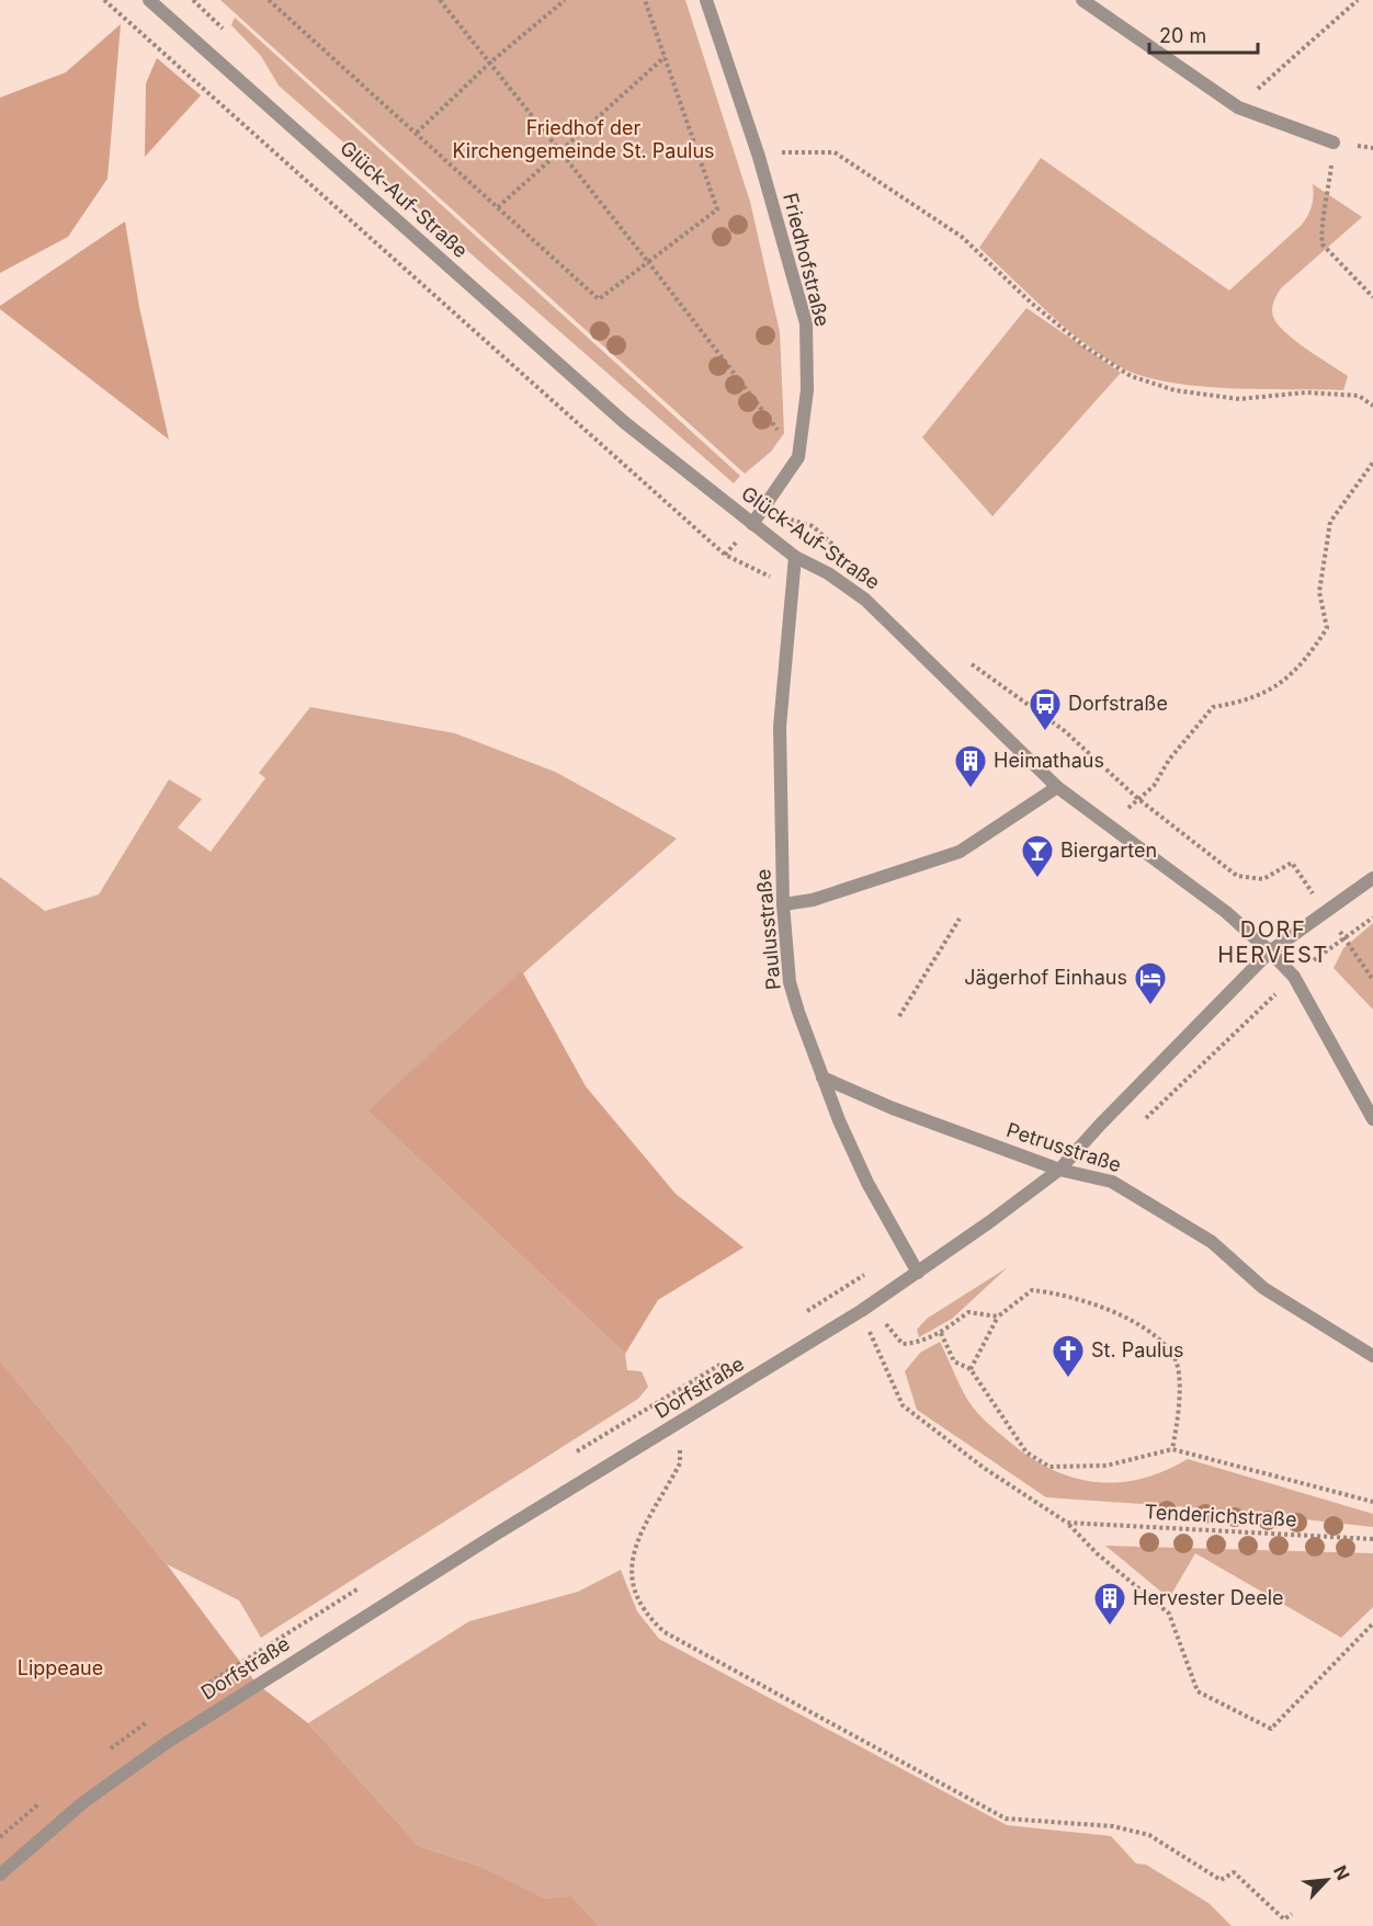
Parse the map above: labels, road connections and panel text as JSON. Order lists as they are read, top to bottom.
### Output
{
  "streets": {
    "street": [
      "Glück-Auf-Straße",
      "Friedhofstraße",
      "Paulusstraße",
      "Petrusstraße",
      "Dorfstraße"
    ],
    "path": ["Tenderichstraße"]
  },
  "crossings": [
    ["Glück-Auf-Straße", "Friedhofstraße"],
    ["Glück-Auf-Straße", "Paulusstraße"],
    ["Glück-Auf-Straße", "Dorfstraße"],
    ["Paulusstraße", "Petrusstraße"],
    ["Paulusstraße", "Dorfstraße"],
    ["Petrusstraße", "Dorfstraße"],
    ["Dorfstraße", "Tenderichstraße"]
  ],
  "districts": ["DORF HERVEST"],
  "parks": ["Friedhof der Kirchengemeinde St. Paulus", "Lippeaue"],
  "places": {
    "bus stop": ["Dorfstraße"],
    "building": ["Heimathaus", "Hervester Deele"],
    "bar": ["Biergarten"],
    "hotel": ["Jägerhof Einhaus"],
    "church": ["St. Paulus"]
  },
  "scale_bar": "20 m",
  "north": "top right"
}
